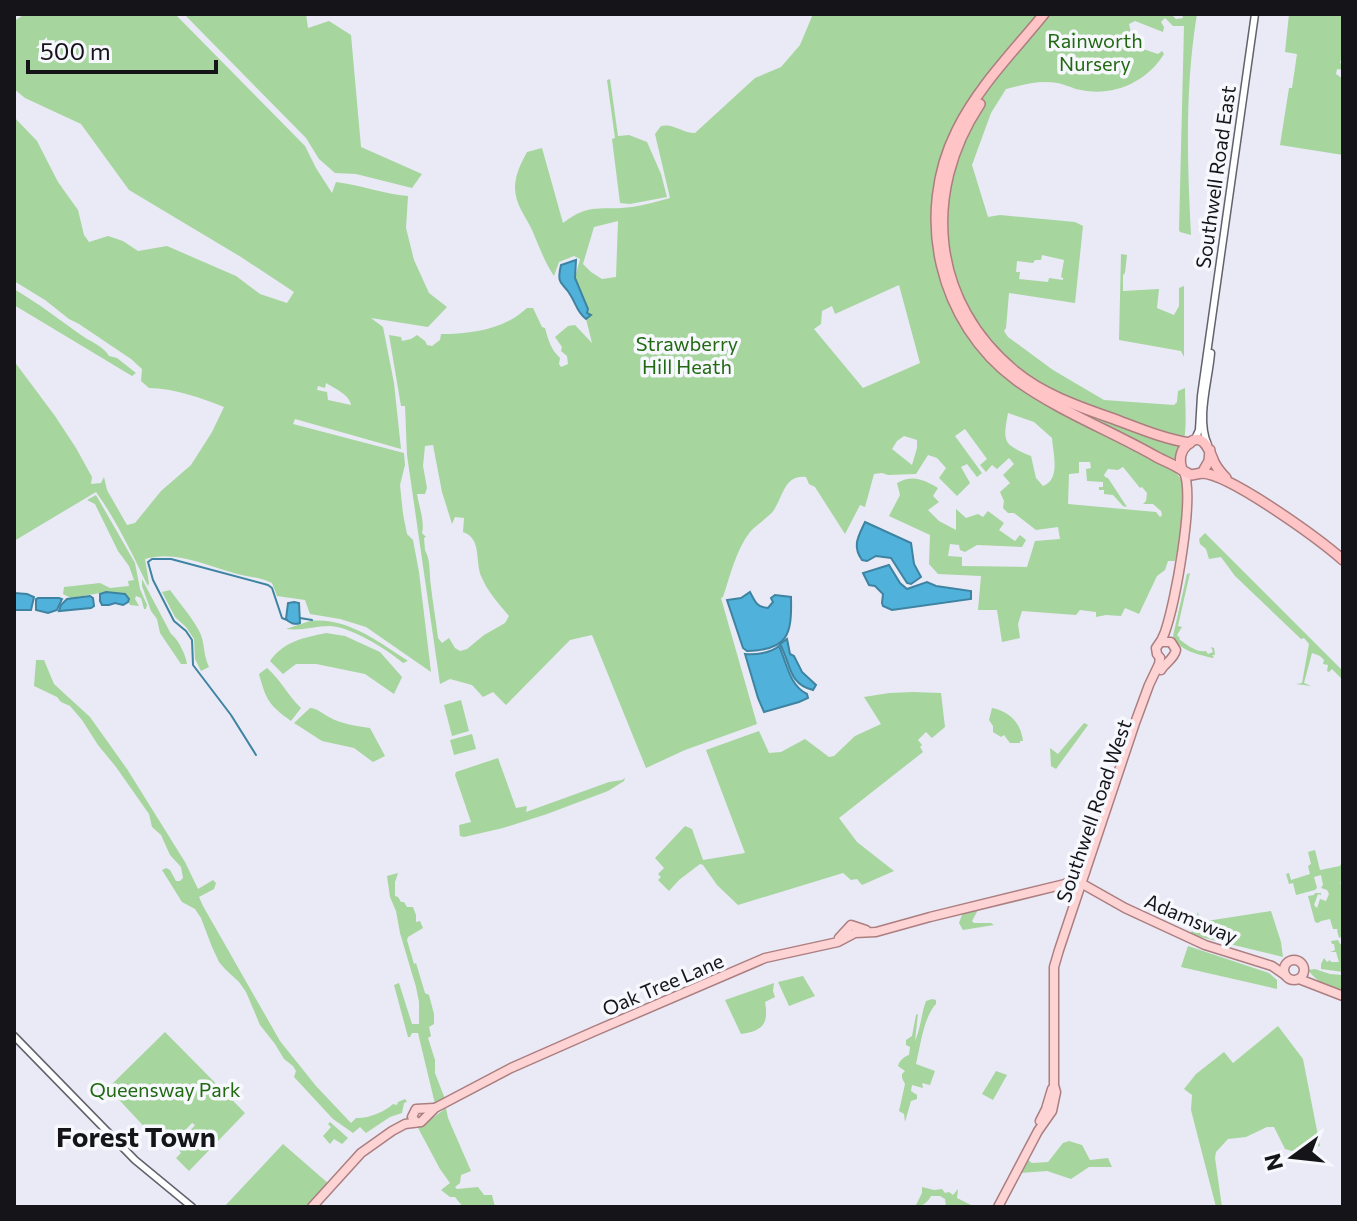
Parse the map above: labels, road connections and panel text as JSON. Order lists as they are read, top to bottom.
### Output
{
  "streets": {
    "main road": [
      "Southwell Road East",
      "Southwell Road West",
      "Adamsway",
      "Oak Tree Lane"
    ]
  },
  "crossings": [
    ["Southwell Road West", "Adamsway"],
    ["Southwell Road West", "Oak Tree Lane"],
    ["Adamsway", "Oak Tree Lane"]
  ],
  "districts": ["Forest Town"],
  "parks": ["Rainworth Nursery", "Strawberry Hill Heath", "Queensway Park"],
  "scale_bar": "500 m",
  "north": "left"
}
